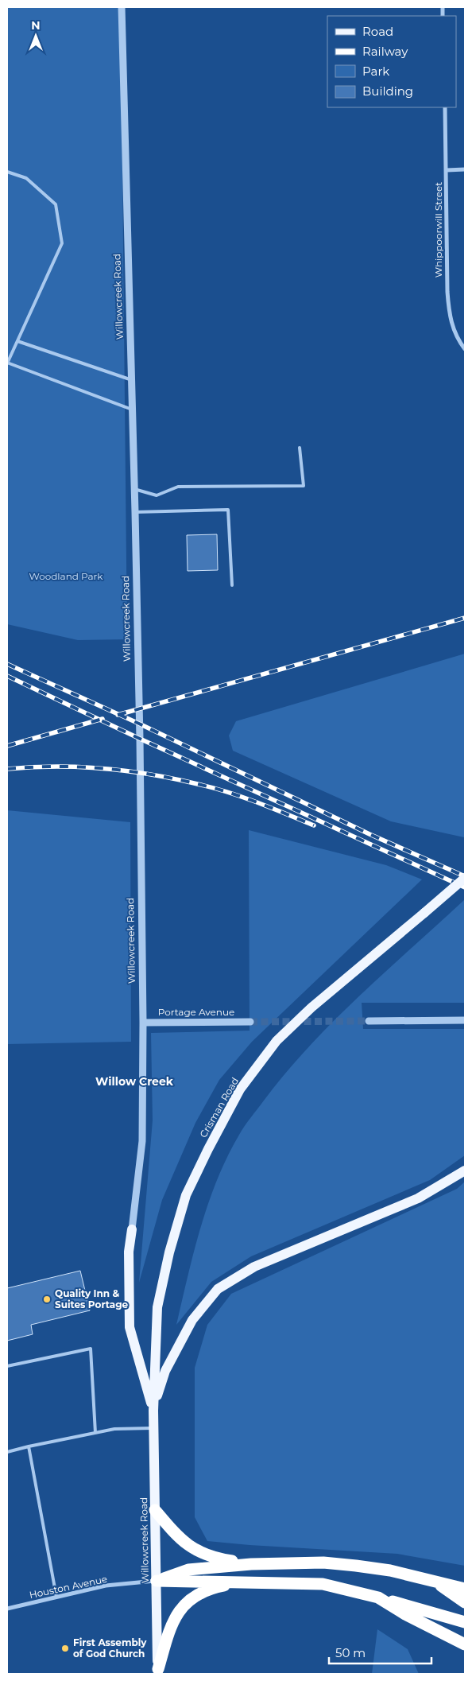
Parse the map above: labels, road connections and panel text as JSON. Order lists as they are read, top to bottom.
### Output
{
  "streets": {
    "main road": ["Willowcreek Road", "Crisman Road"],
    "street": ["Whippoorwill Street", "Portage Avenue", "Houston Avenue"]
  },
  "crossings": [
    ["Willowcreek Road", "Portage Avenue"],
    ["Willowcreek Road", "Crisman Road"],
    ["Willowcreek Road", "Houston Avenue"]
  ],
  "districts": ["Willow Creek"],
  "parks": ["Woodland Park"],
  "places": ["Quality Inn & Suites Portage", "First Assembly of God Church"],
  "legend": [
    "Road",
    "Railway",
    "Park",
    "Building"
  ],
  "scale_bar": "50 m",
  "north": "top"
}
